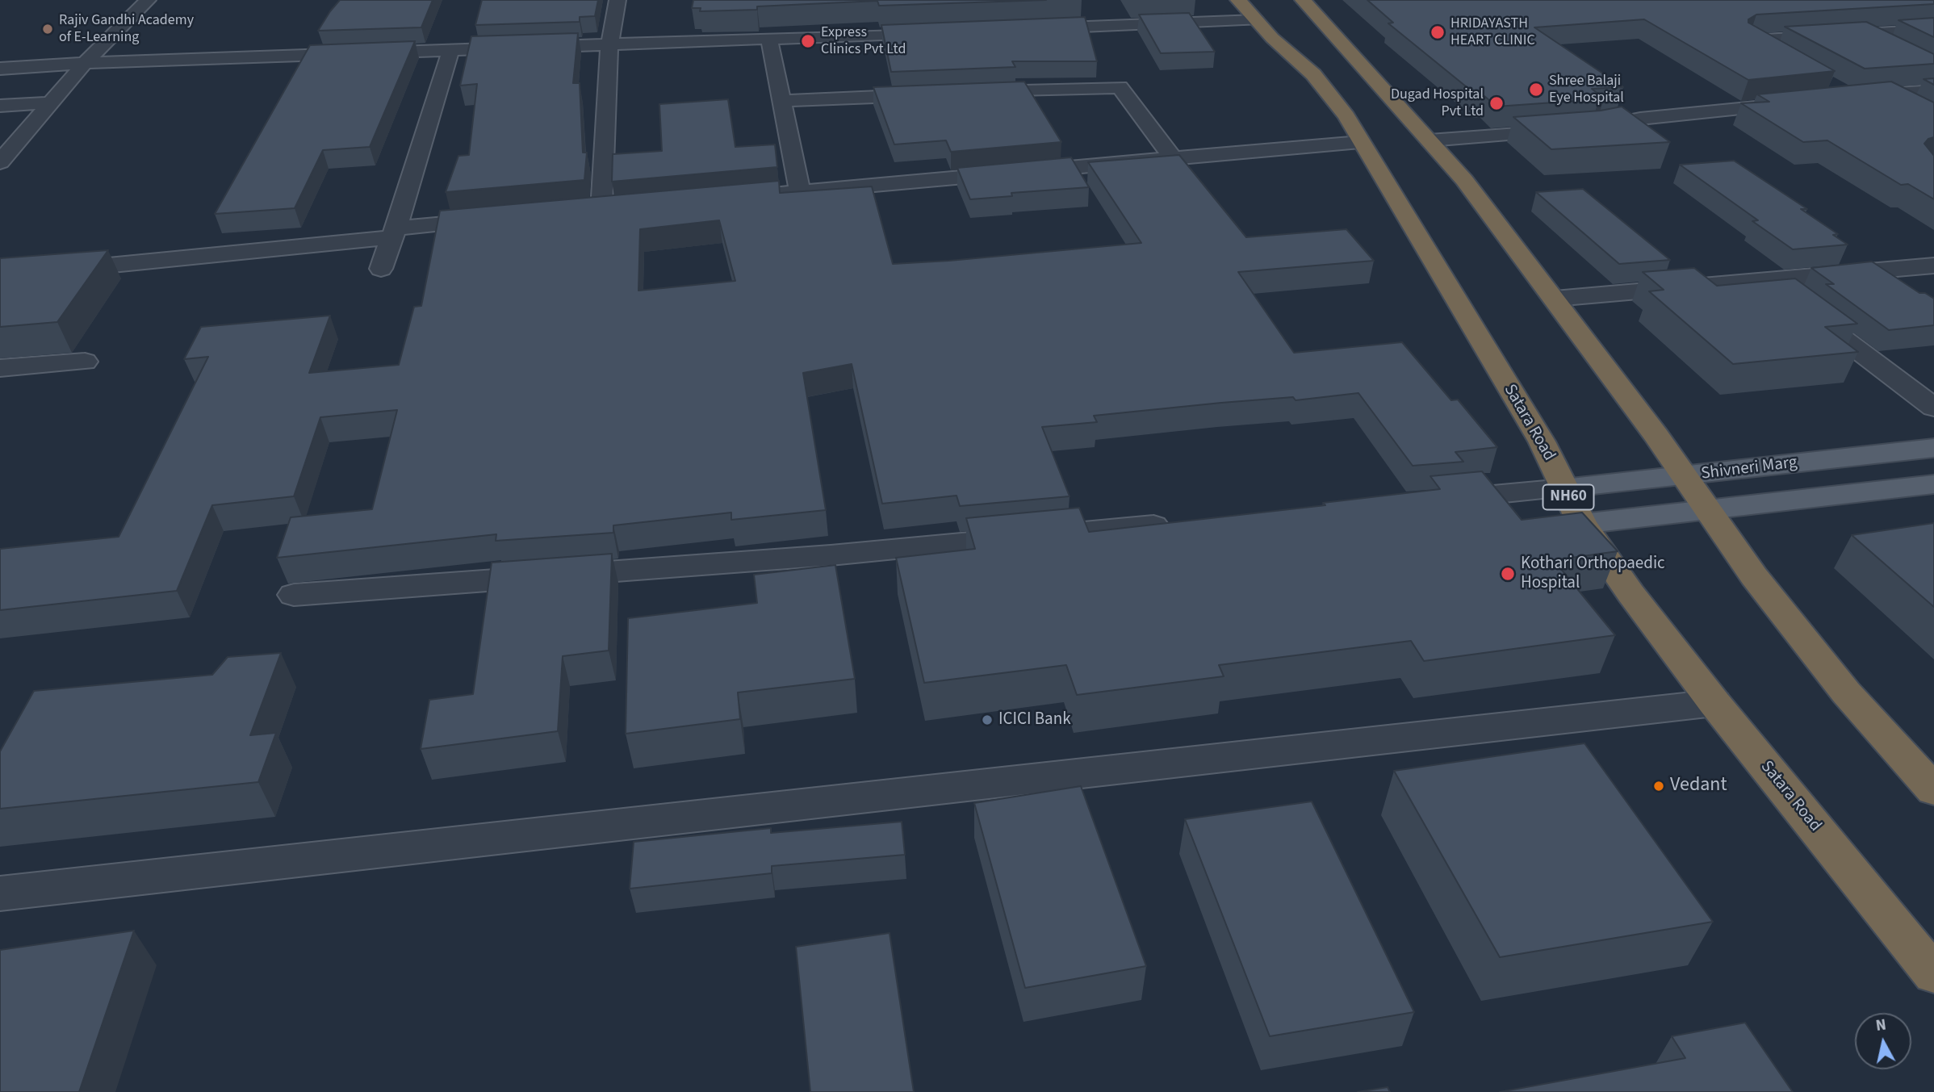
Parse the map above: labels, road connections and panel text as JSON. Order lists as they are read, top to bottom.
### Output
{
  "streets": {
    "highway": ["Satara Road", "NH60"],
    "main road": ["Shivneri Marg"]
  },
  "crossings": [
    ["Satara Road", "Shivneri Marg"]
  ],
  "places": [
    "Rajiv Gandhi Academy of E-Learning",
    "HRIDAYASTH HEART CLINIC",
    "Express Clinics Pvt Ltd",
    "Shree Balaji Eye Hospital",
    "Dugad Hospital Pvt Ltd",
    "Kothari Orthopaedic Hospital",
    "ICICI Bank",
    "Vedant"
  ],
  "north": "top"
}
